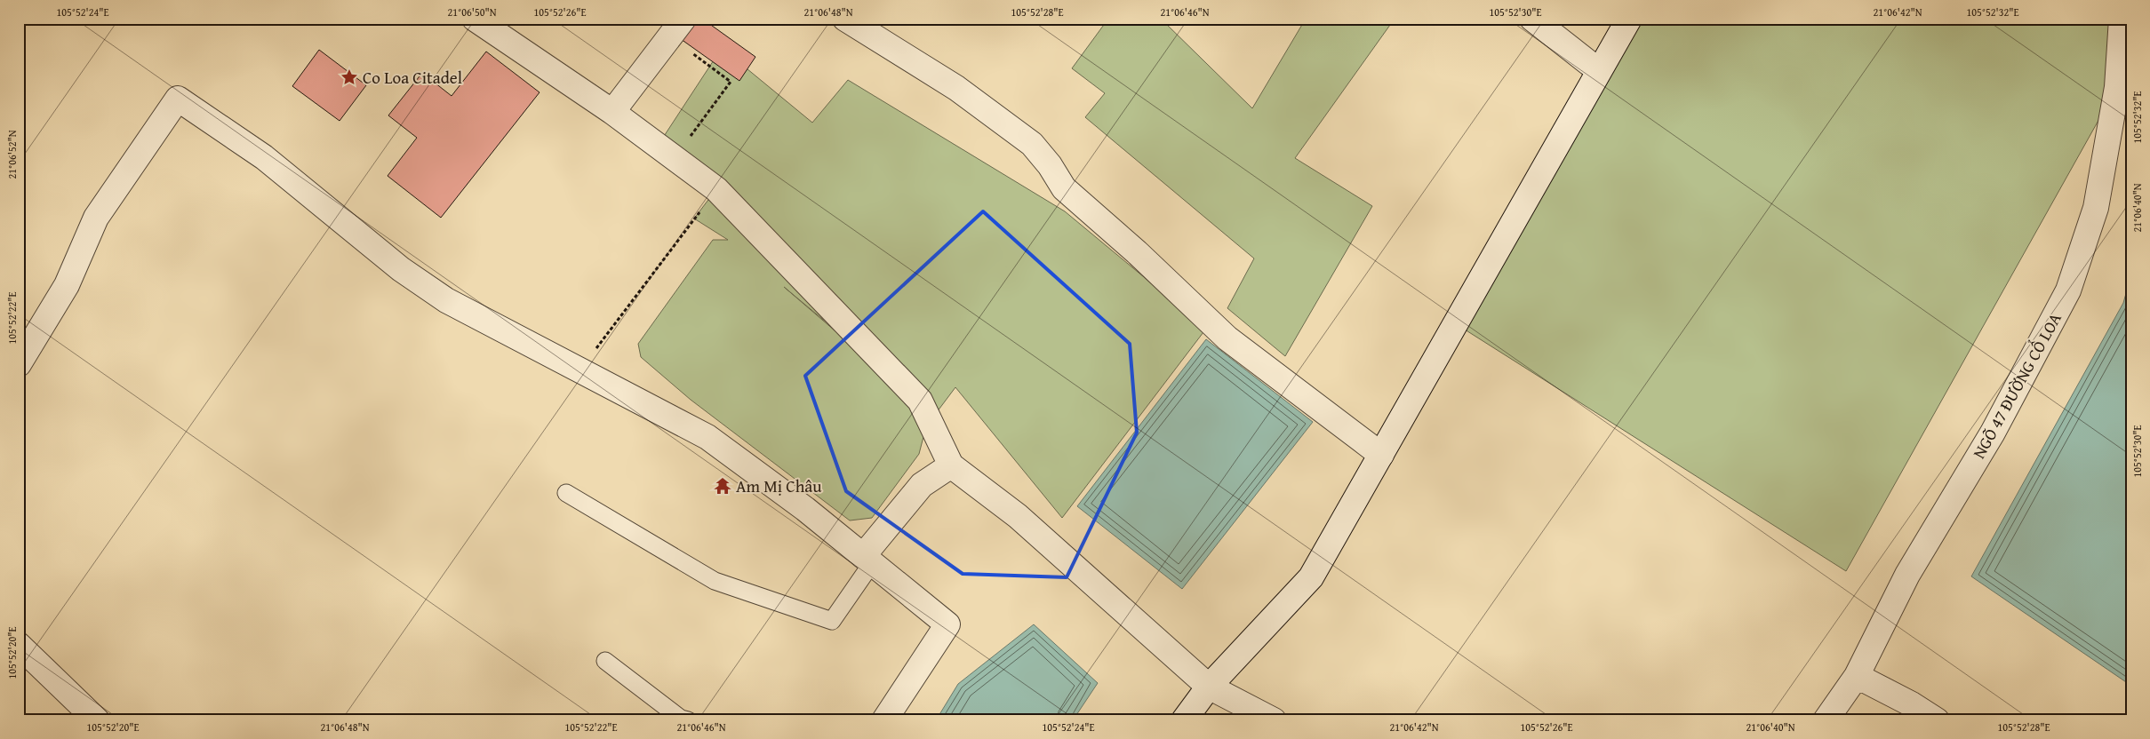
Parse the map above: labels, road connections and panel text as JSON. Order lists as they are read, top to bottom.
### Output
{
  "streets": {
    "street": ["NGÕ 47 ĐƯỜNG CỔ LOA"]
  },
  "places": {
    "place": ["Co Loa Citadel"],
    "temple": ["Am Mị Châu"]
  },
  "coordinates": [
    "105°52'24\"E",
    "21°06'50\"N",
    "105°52'26\"E",
    "21°06'48\"N",
    "105°52'28\"E",
    "21°06'46\"N",
    "105°52'30\"E",
    "21°06'42\"N",
    "105°52'32\"E",
    "21°06'52\"N",
    "21°06'40\"N",
    "105°52'22\"E",
    "105°52'20\"E"
  ]
}
